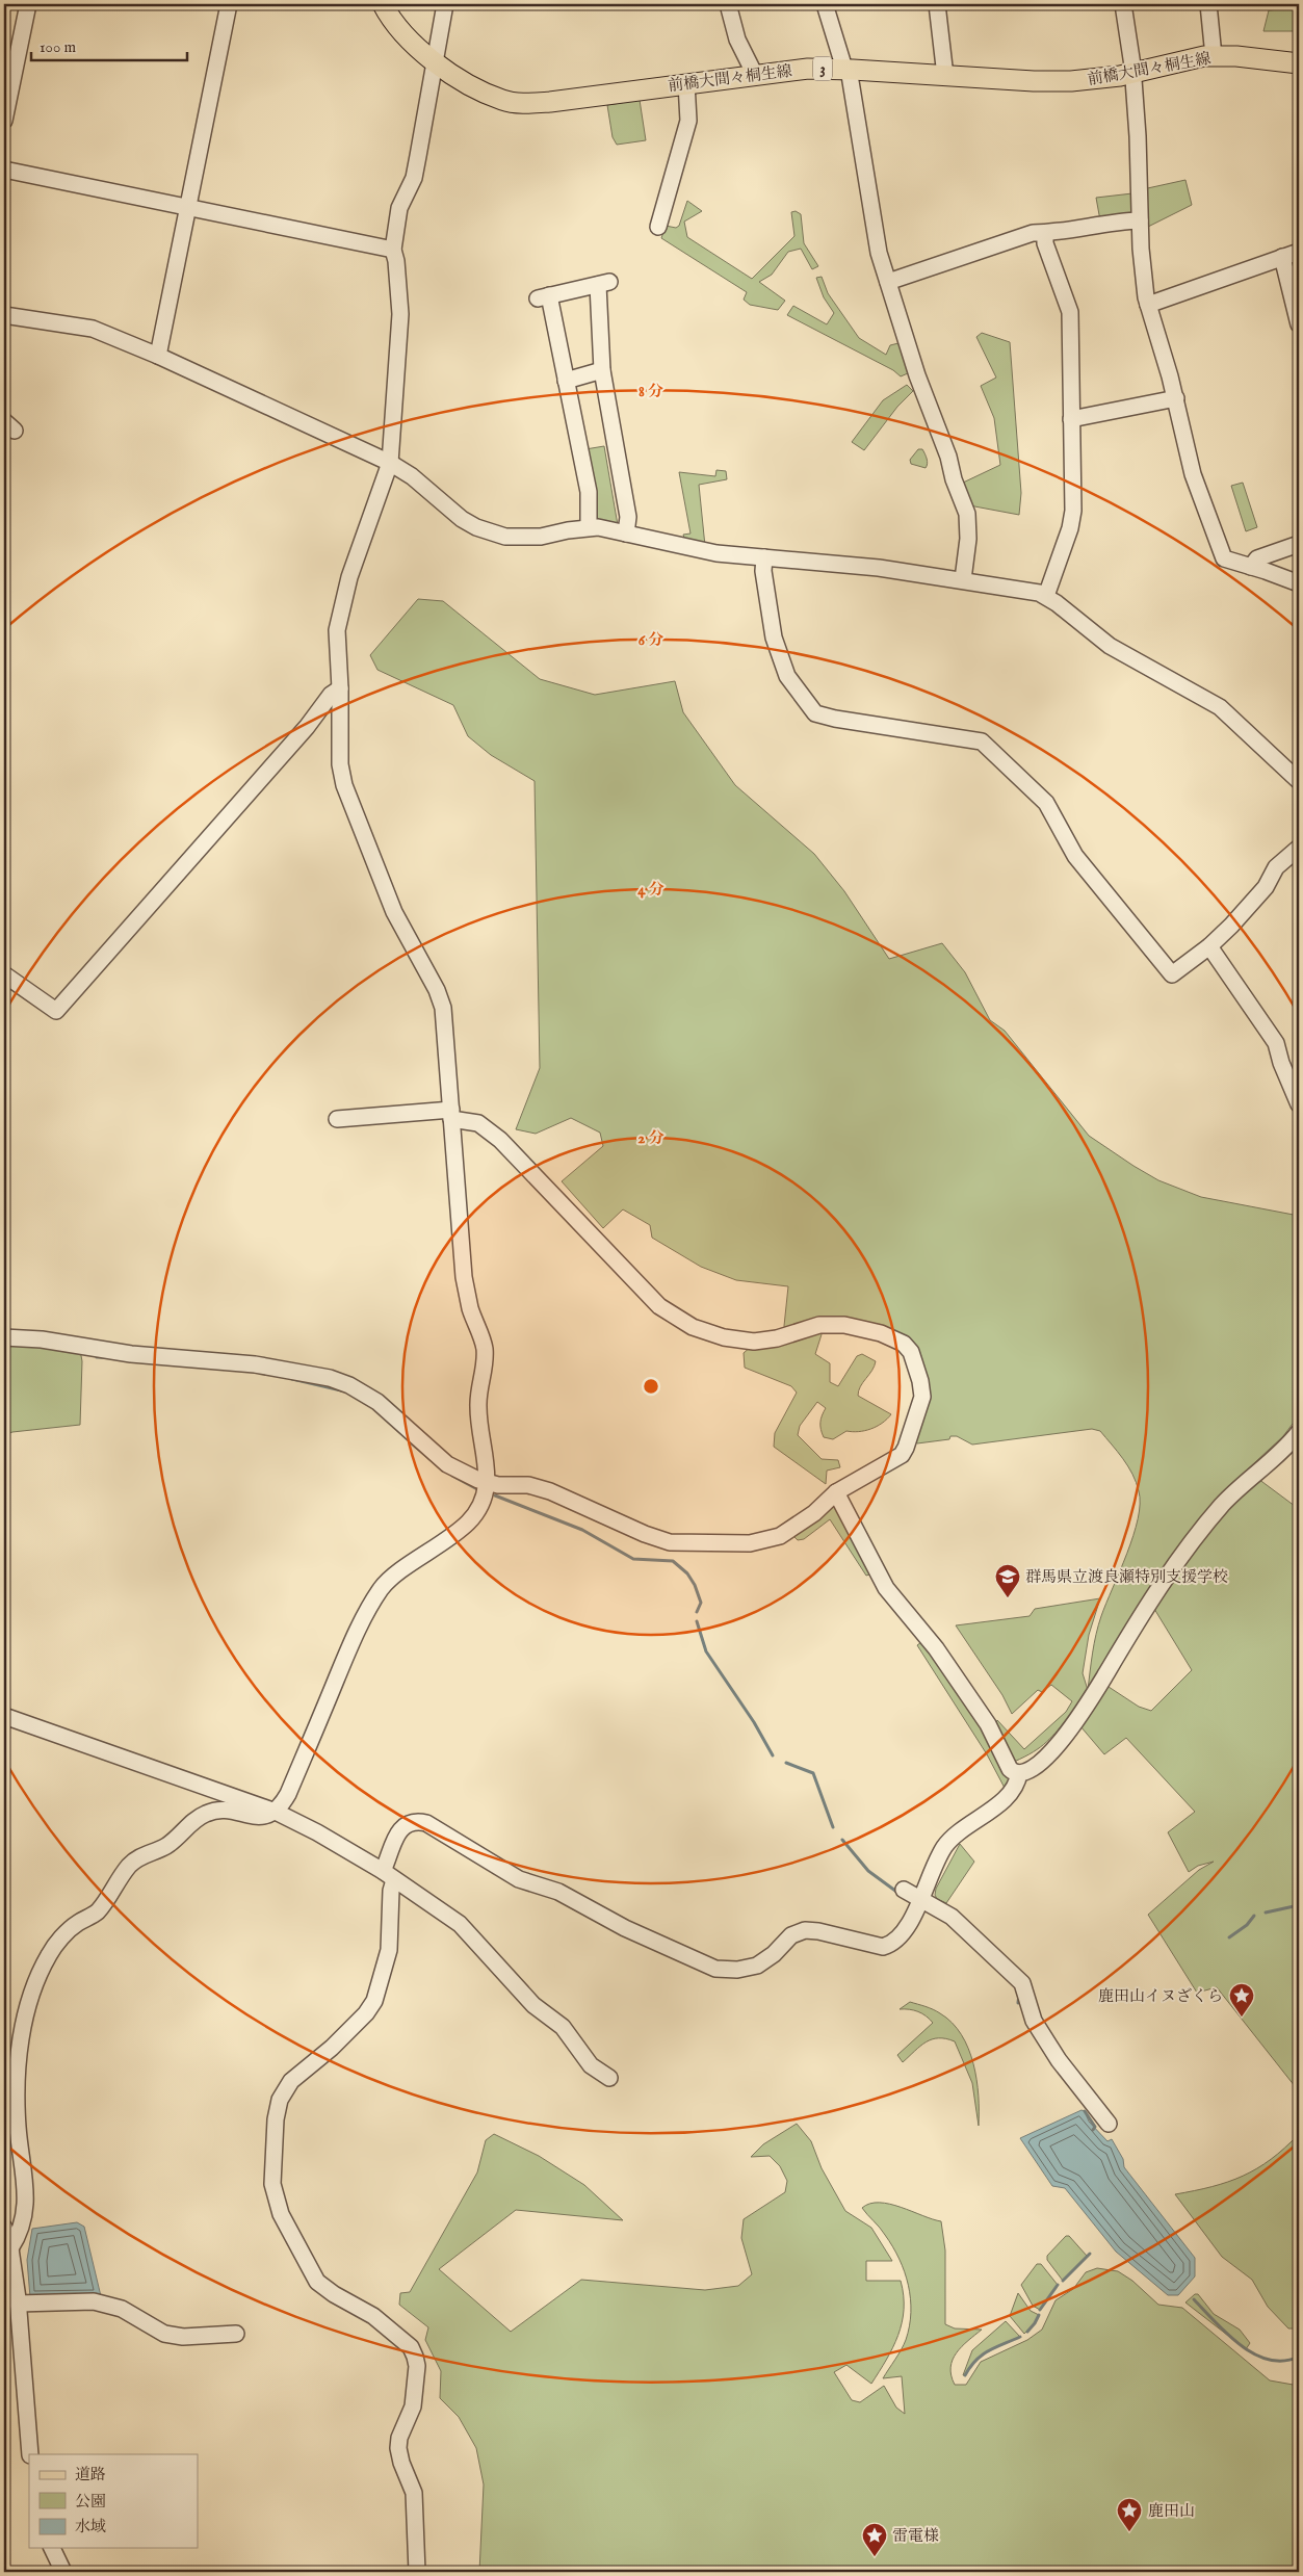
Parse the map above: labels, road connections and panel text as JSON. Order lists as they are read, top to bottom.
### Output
{
  "streets": {
    "main road": ["3", "前橋大間々桐生線"]
  },
  "places": {
    "school or university": ["群馬県立渡良瀬特別支援学校"],
    "place": ["鹿田山イヌざくら", "鹿田山", "雷電様"]
  },
  "legend": ["道路", "公園", "水域"],
  "scale_bar": "100 m",
  "rings": [
    "8 分",
    "6 分",
    "4 分",
    "2 分"
  ]
}
